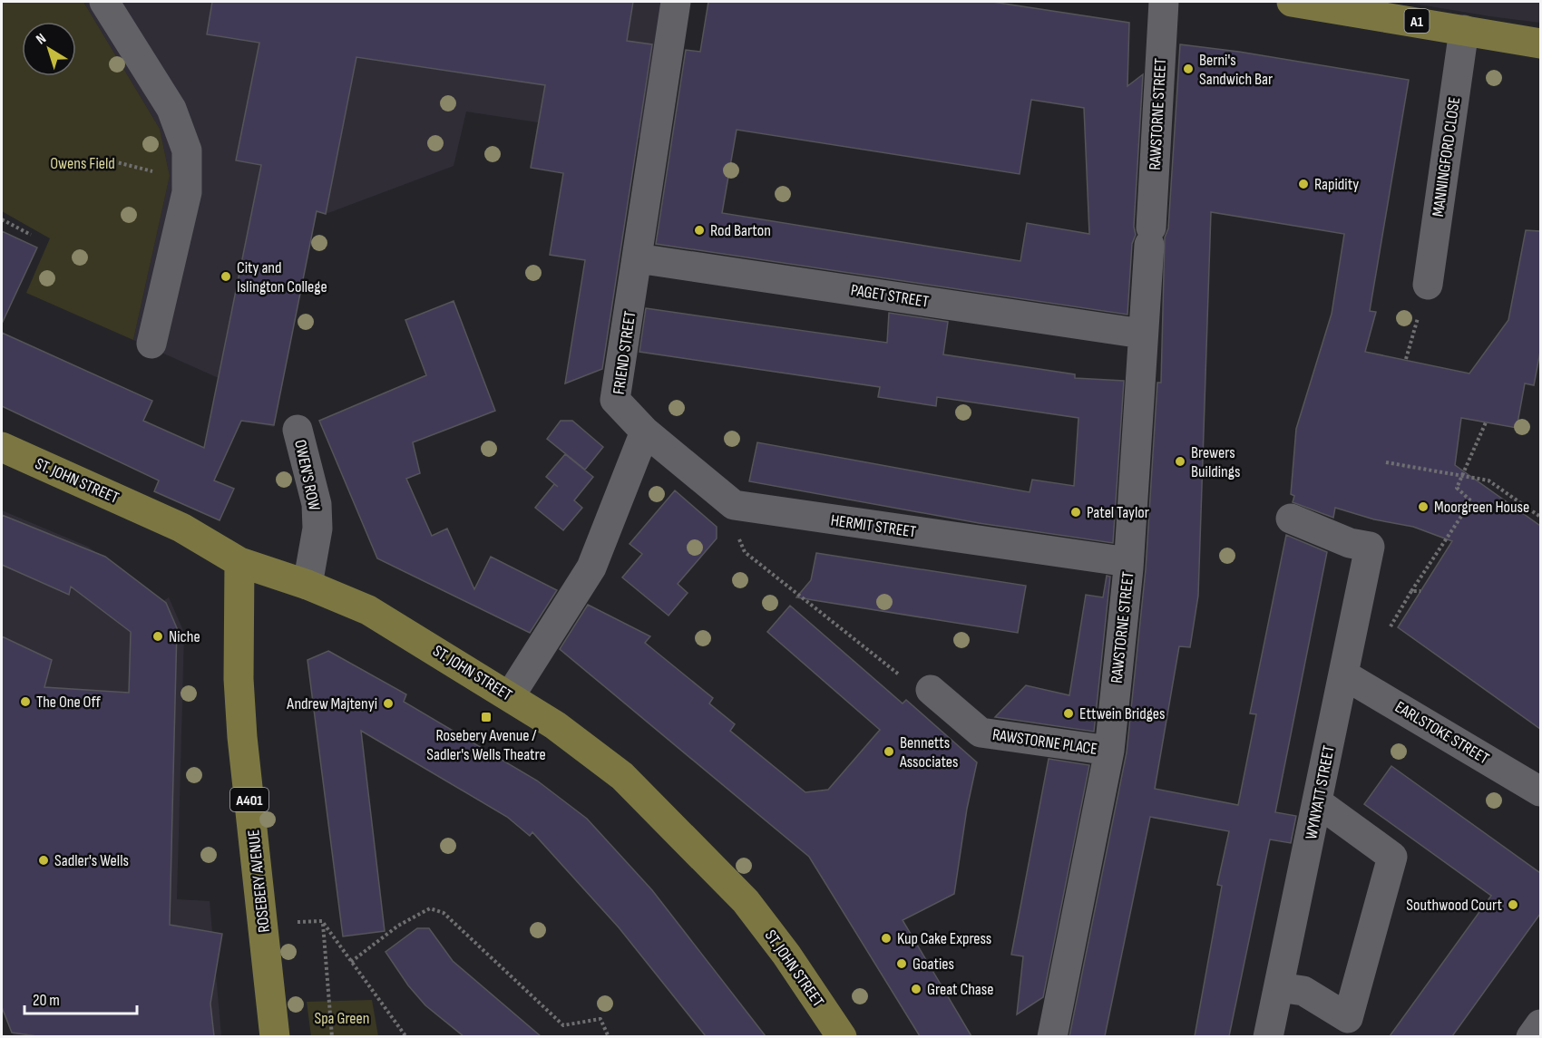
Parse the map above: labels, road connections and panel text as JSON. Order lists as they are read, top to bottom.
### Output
{
  "streets": {
    "main road": [
      "A1",
      "ST. JOHN STREET",
      "A401",
      "ROSEBERY AVENUE"
    ],
    "street": [
      "RAWSTORNE STREET",
      "MANNINGFORD CLOSE",
      "PAGET STREET",
      "FRIEND STREET",
      "OWEN'S ROW",
      "HERMIT STREET",
      "EARLSTOKE STREET",
      "RAWSTORNE PLACE",
      "WYNYATT STREET"
    ]
  },
  "crossings": [
    ["A1", "MANNINGFORD CLOSE"],
    ["RAWSTORNE STREET", "PAGET STREET"],
    ["RAWSTORNE STREET", "HERMIT STREET"],
    ["RAWSTORNE STREET", "RAWSTORNE PLACE"],
    ["PAGET STREET", "FRIEND STREET"],
    ["FRIEND STREET", "HERMIT STREET"],
    ["OWEN'S ROW", "ST. JOHN STREET"],
    ["ST. JOHN STREET", "ROSEBERY AVENUE"],
    ["EARLSTOKE STREET", "WYNYATT STREET"]
  ],
  "parks": ["Owens Field", "Spa Green"],
  "places": {
    "other": [
      "Berni's Sandwich Bar",
      "Rapidity",
      "Rod Barton",
      "City and Islington College",
      "Brewers Buildings",
      "Moorgreen House",
      "Patel Taylor",
      "Niche",
      "The One Off",
      "Andrew Majtenyi",
      "Ettwein Bridges",
      "Bennetts Associates",
      "Sadler's Wells",
      "Southwood Court",
      "Kup Cake Express",
      "Goaties",
      "Great Chase"
    ],
    "transit": ["Rosebery Avenue / Sadler's Wells Theatre"]
  },
  "scale_bar": "20 m",
  "north": "top left"
}
